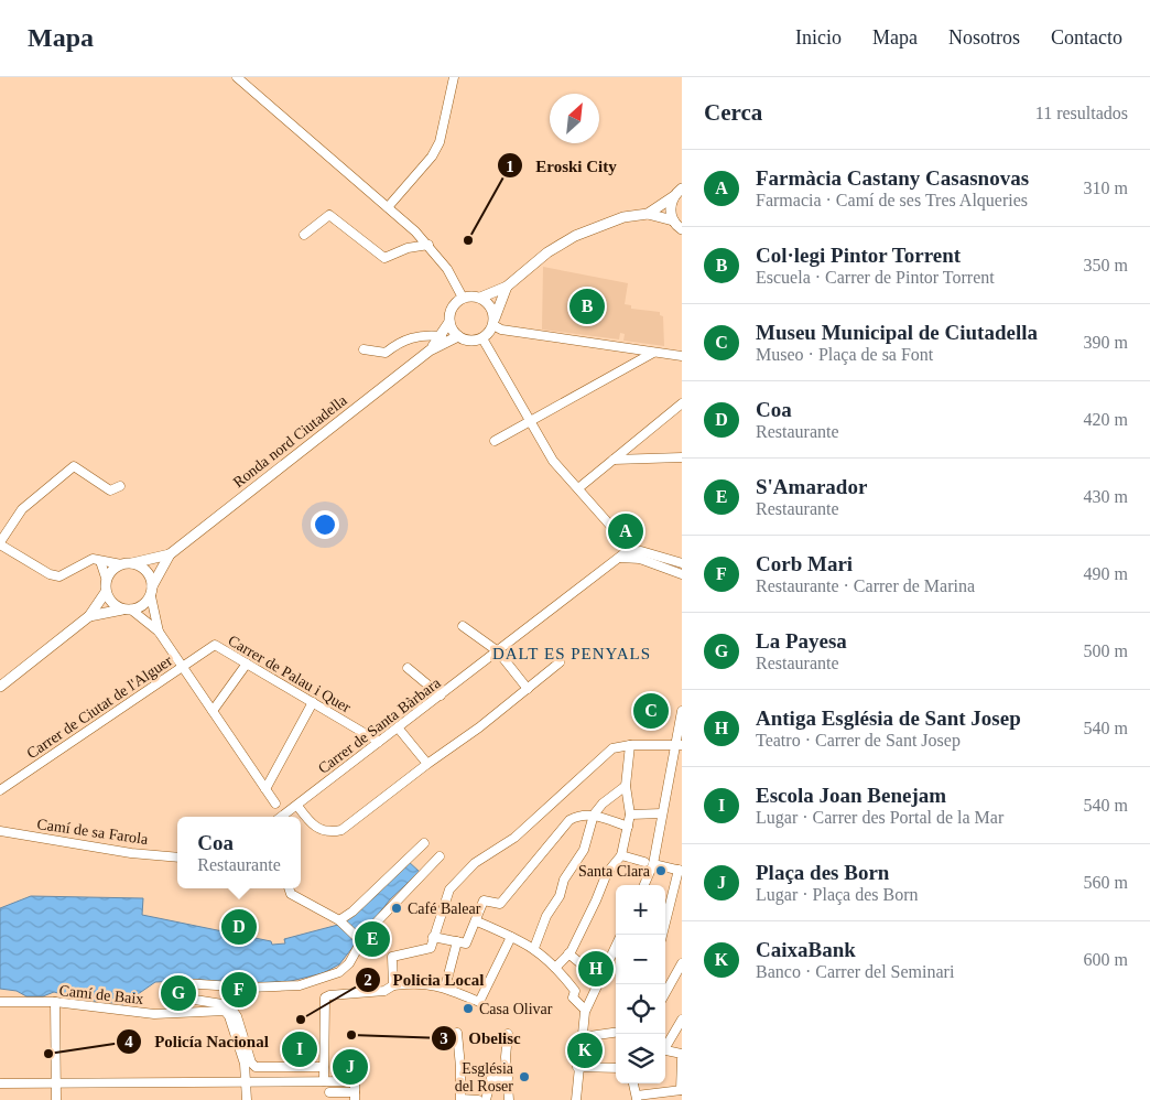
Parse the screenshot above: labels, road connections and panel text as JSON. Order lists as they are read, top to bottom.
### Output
{
  "streets": {
    "main road": ["Ronda nord Ciutadella"],
    "street": [
      "Carrer de Palau i Quer",
      "Carrer de Ciutat de l'Alguer",
      "Carrer de Santa Bàrbara",
      "Camí de sa Farola",
      "Camí de Baix"
    ]
  },
  "crossings": [
    ["Carrer de Palau i Quer", "Carrer de Ciutat de l'Alguer"],
    ["Carrer de Palau i Quer", "Carrer de Santa Bàrbara"]
  ],
  "districts": ["DALT ES PENYALS"],
  "places": [
    "Eroski City",
    "Santa Clara",
    "Café Balear",
    "Casa Olivar",
    "Policia Local",
    "Obelisc",
    "Policía Nacional",
    "Església del Roser"
  ],
  "north": "top right",
  "page": {
    "header": "Mapa",
    "nav": [
      "Inicio",
      "Mapa",
      "Nosotros",
      "Contacto"
    ],
    "heading": ["Cerca", "11 resultados"],
    "list": [
      {
        "mark": "A",
        "name": "Farmàcia Castany Casasnovas",
        "note": "Farmacia · Camí de ses Tres Alqueries",
        "value": "310 m"
      },
      {
        "mark": "B",
        "name": "Col·legi Pintor Torrent",
        "note": "Escuela · Carrer de Pintor Torrent",
        "value": "350 m"
      },
      {
        "mark": "C",
        "name": "Museu Municipal de Ciutadella",
        "note": "Museo · Plaça de sa Font",
        "value": "390 m"
      },
      {
        "mark": "D",
        "name": "Coa",
        "note": "Restaurante",
        "value": "420 m"
      },
      {
        "mark": "E",
        "name": "S'Amarador",
        "note": "Restaurante",
        "value": "430 m"
      },
      {
        "mark": "F",
        "name": "Corb Mari",
        "note": "Restaurante · Carrer de Marina",
        "value": "490 m"
      },
      {
        "mark": "G",
        "name": "La Payesa",
        "note": "Restaurante",
        "value": "500 m"
      },
      {
        "mark": "H",
        "name": "Antiga Església de Sant Josep",
        "note": "Teatro · Carrer de Sant Josep",
        "value": "540 m"
      },
      {
        "mark": "I",
        "name": "Escola Joan Benejam",
        "note": "Lugar · Carrer des Portal de la Mar",
        "value": "540 m"
      },
      {
        "mark": "J",
        "name": "Plaça des Born",
        "note": "Lugar · Plaça des Born",
        "value": "560 m"
      },
      {
        "mark": "K",
        "name": "CaixaBank",
        "note": "Banco · Carrer del Seminari",
        "value": "600 m"
      }
    ],
    "pins": [
      "B",
      "A",
      "C",
      "D",
      "E",
      "H",
      "F",
      "G",
      "I",
      "K",
      "J"
    ],
    "popup": ["Coa", "Restaurante"],
    "map_buttons": ["+", "−"]
  }
}
